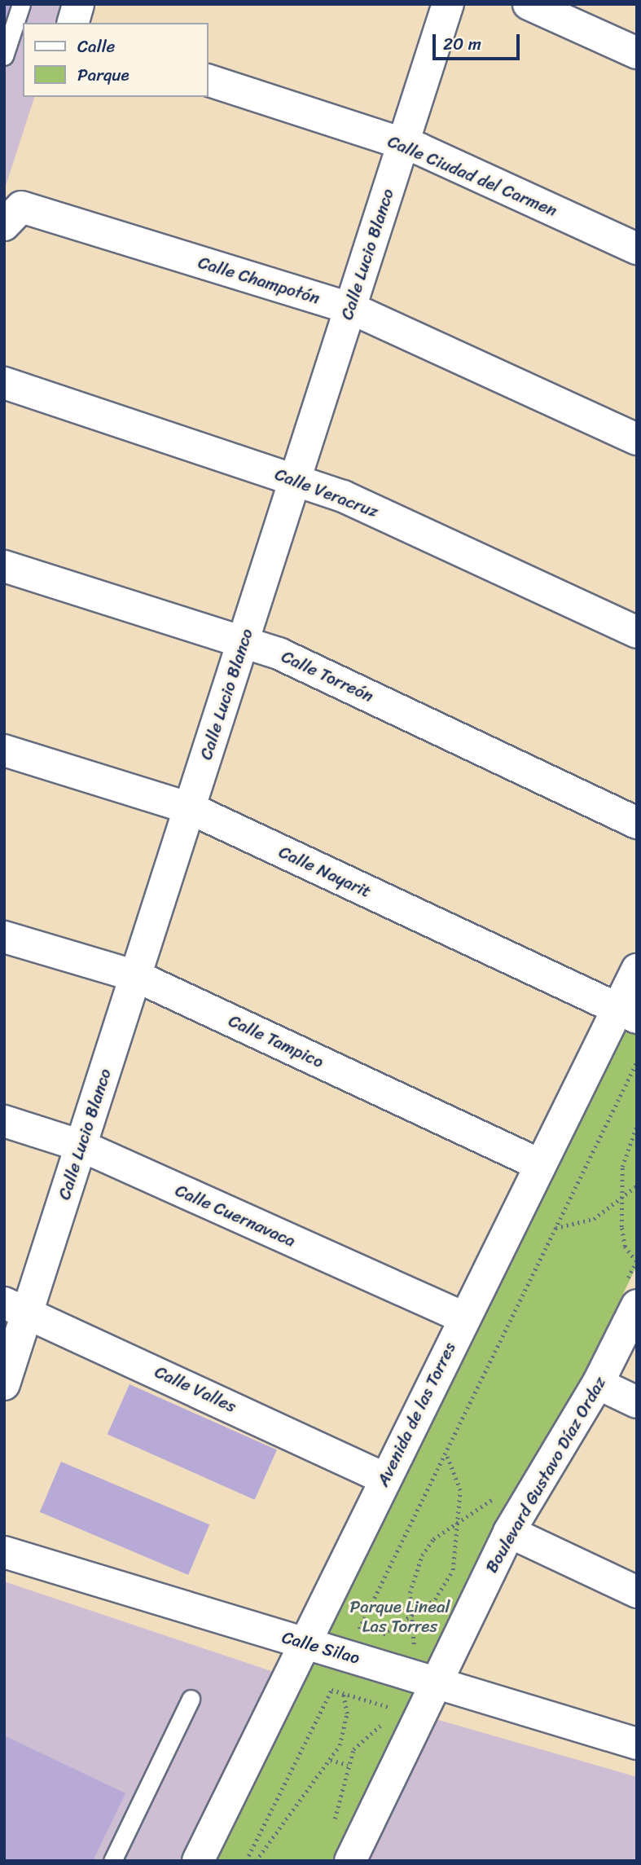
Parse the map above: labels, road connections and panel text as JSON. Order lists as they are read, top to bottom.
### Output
{
  "streets": {
    "street": [
      "Calle Ciudad del Carmen",
      "Calle Lucio Blanco",
      "Calle Champotón",
      "Calle Veracruz",
      "Calle Torreón",
      "Calle Nayarit",
      "Calle Tampico",
      "Calle Cuernavaca",
      "Calle Valles",
      "Avenida de las Torres",
      "Boulevard Gustavo Díaz Ordaz",
      "Calle Silao"
    ]
  },
  "crossings": [
    ["Calle Ciudad del Carmen", "Calle Lucio Blanco"],
    ["Calle Lucio Blanco", "Calle Champotón"],
    ["Calle Lucio Blanco", "Calle Veracruz"],
    ["Calle Lucio Blanco", "Calle Torreón"],
    ["Calle Lucio Blanco", "Calle Nayarit"],
    ["Calle Lucio Blanco", "Calle Tampico"],
    ["Calle Lucio Blanco", "Calle Cuernavaca"],
    ["Calle Lucio Blanco", "Calle Valles"],
    ["Calle Nayarit", "Avenida de las Torres"],
    ["Calle Tampico", "Avenida de las Torres"],
    ["Calle Cuernavaca", "Avenida de las Torres"],
    ["Calle Valles", "Avenida de las Torres"],
    ["Avenida de las Torres", "Calle Silao"],
    ["Boulevard Gustavo Díaz Ordaz", "Calle Silao"]
  ],
  "parks": ["Parque Lineal Las Torres"],
  "legend": ["Calle", "Parque"],
  "scale_bar": "20 m"
}
